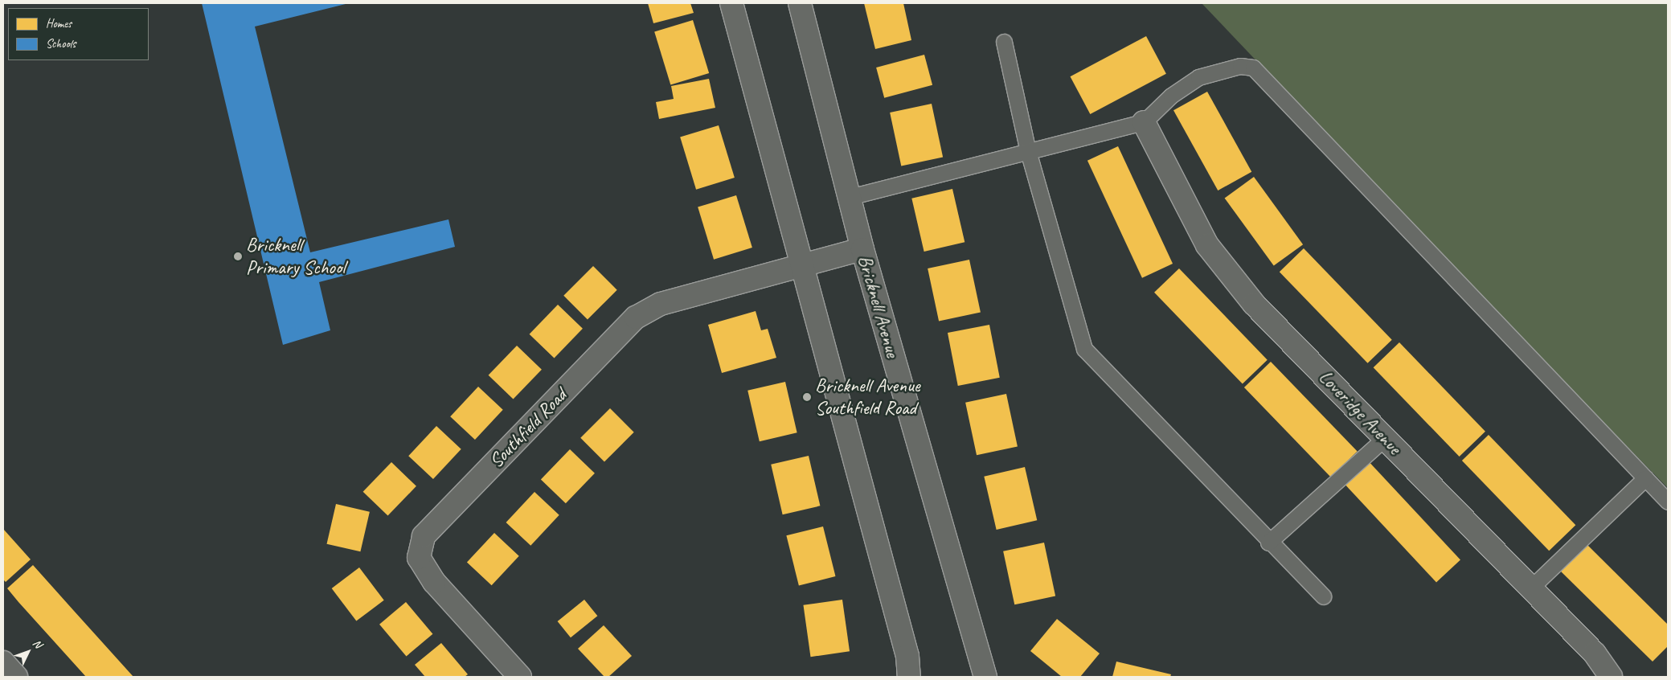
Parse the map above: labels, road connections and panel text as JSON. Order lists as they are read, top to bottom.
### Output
{
  "streets": {
    "street": ["Bricknell Avenue", "Loveridge Avenue", "Southfield Road"]
  },
  "crossings": [
    ["Bricknell Avenue", "Southfield Road"]
  ],
  "places": ["Bricknell Primary School", "Bricknell Avenue Southfield Road"],
  "legend": ["Homes", "Schools"],
  "north": "top right"
}
